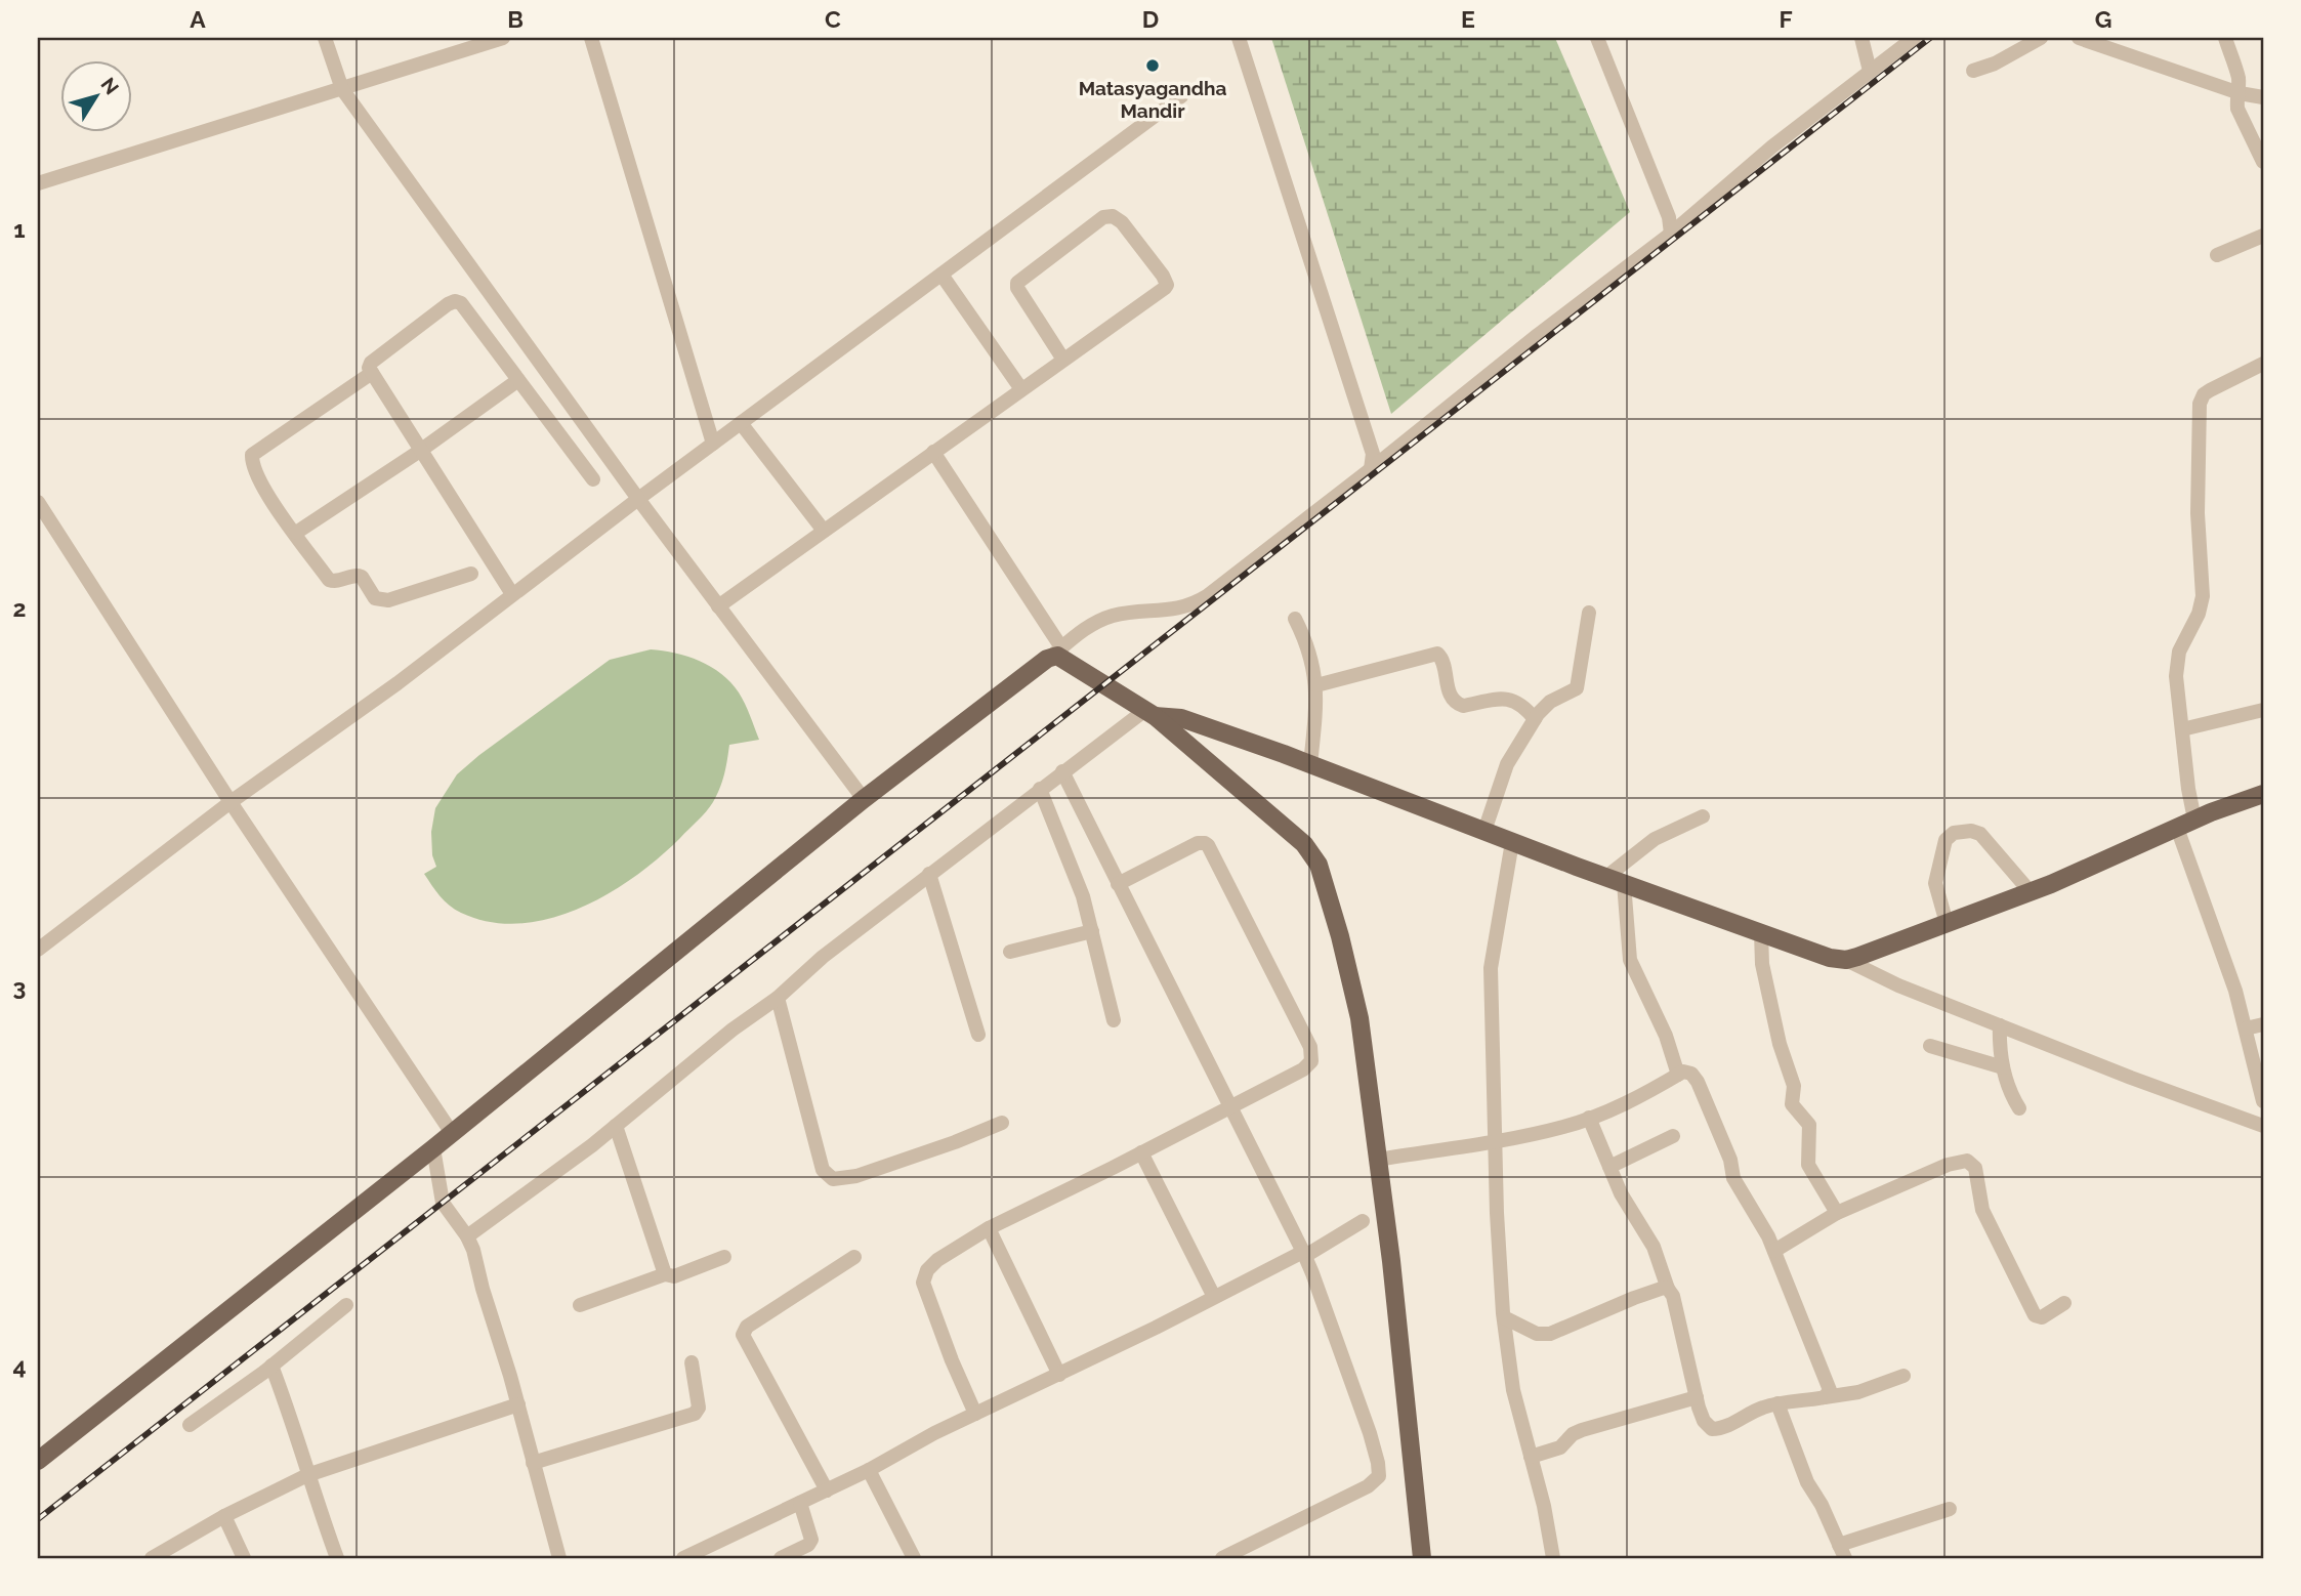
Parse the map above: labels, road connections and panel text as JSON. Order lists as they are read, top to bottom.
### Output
{
  "places": ["Matasyagandha Mandir"],
  "north": "top right",
  "grid": {
    "columns": [
      "A",
      "B",
      "C",
      "D",
      "E",
      "F",
      "G"
    ],
    "rows": [
      "1",
      "2",
      "3",
      "4"
    ]
  }
}
